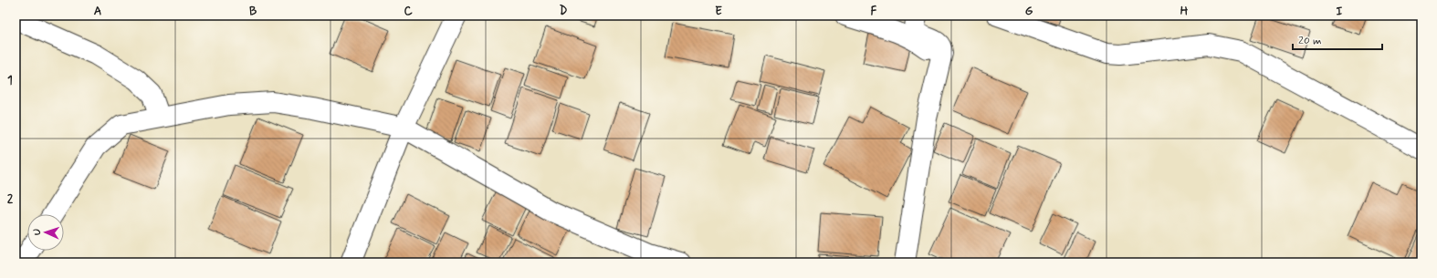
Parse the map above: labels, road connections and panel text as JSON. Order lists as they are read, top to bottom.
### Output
{
  "scale_bar": "20 m",
  "north": "left",
  "grid": {
    "columns": [
      "A",
      "B",
      "C",
      "D",
      "E",
      "F",
      "G",
      "H",
      "I"
    ],
    "rows": ["1", "2"]
  }
}
